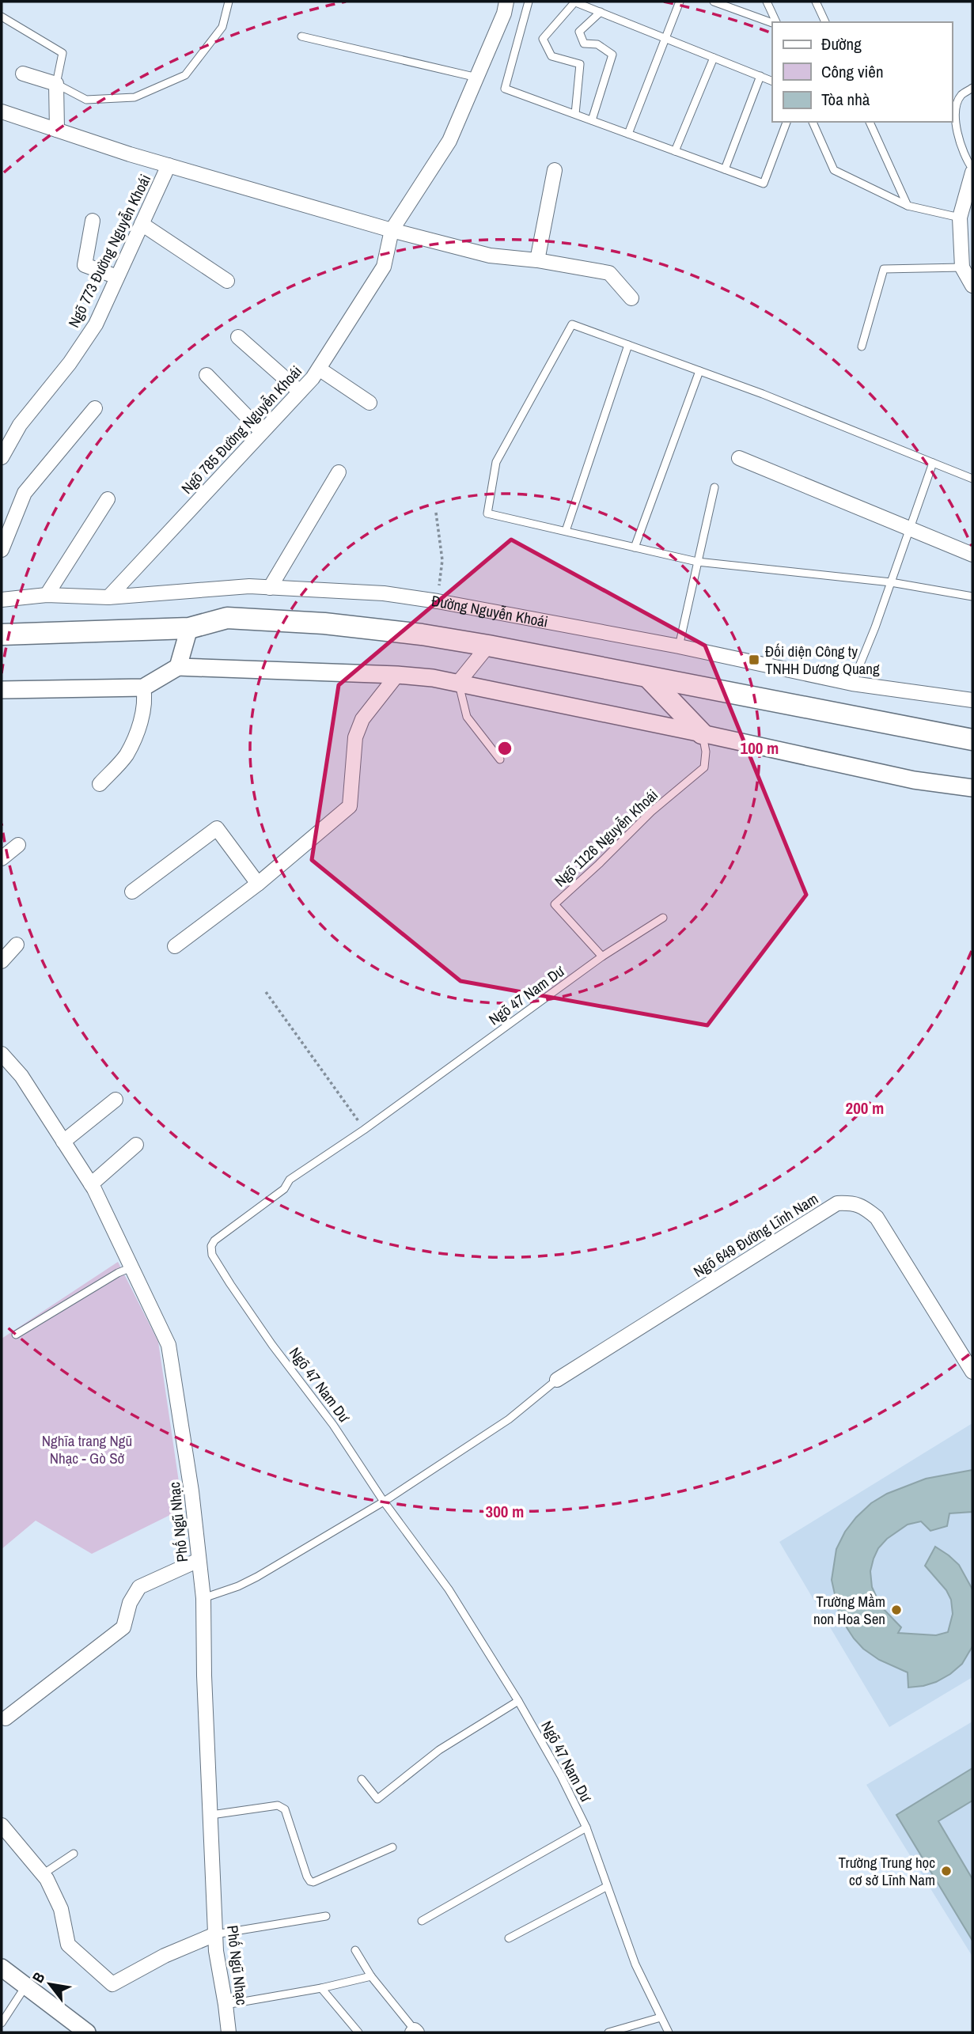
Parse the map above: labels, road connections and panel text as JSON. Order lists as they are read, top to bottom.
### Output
{
  "streets": {
    "street": [
      "Ngõ 773 Đường Nguyễn Khoái",
      "Ngõ 785 Đường Nguyễn Khoái",
      "Đường Nguyễn Khoái",
      "Ngõ 649 Đường Lĩnh Nam",
      "Phố Ngũ Nhạc"
    ],
    "lane": ["Ngõ 1126 Nguyễn Khoái", "Ngõ 47 Nam Dư"]
  },
  "crossings": [
    ["Ngõ 785 Đường Nguyễn Khoái", "Đường Nguyễn Khoái"],
    ["Ngõ 1126 Nguyễn Khoái", "Ngõ 47 Nam Dư"]
  ],
  "parks": ["Nghĩa trang Ngũ Nhạc - Gò Sở"],
  "places": {
    "transit": ["Đối diện Công ty TNHH Dương Quang"],
    "other": ["Trường Mầm non Hoa Sen", "Trường Trung học cơ sở Lĩnh Nam"]
  },
  "legend": ["Đường", "Công viên", "Tòa nhà"],
  "north": "top left",
  "rings": ["100 m", "200 m", "300 m"]
}
